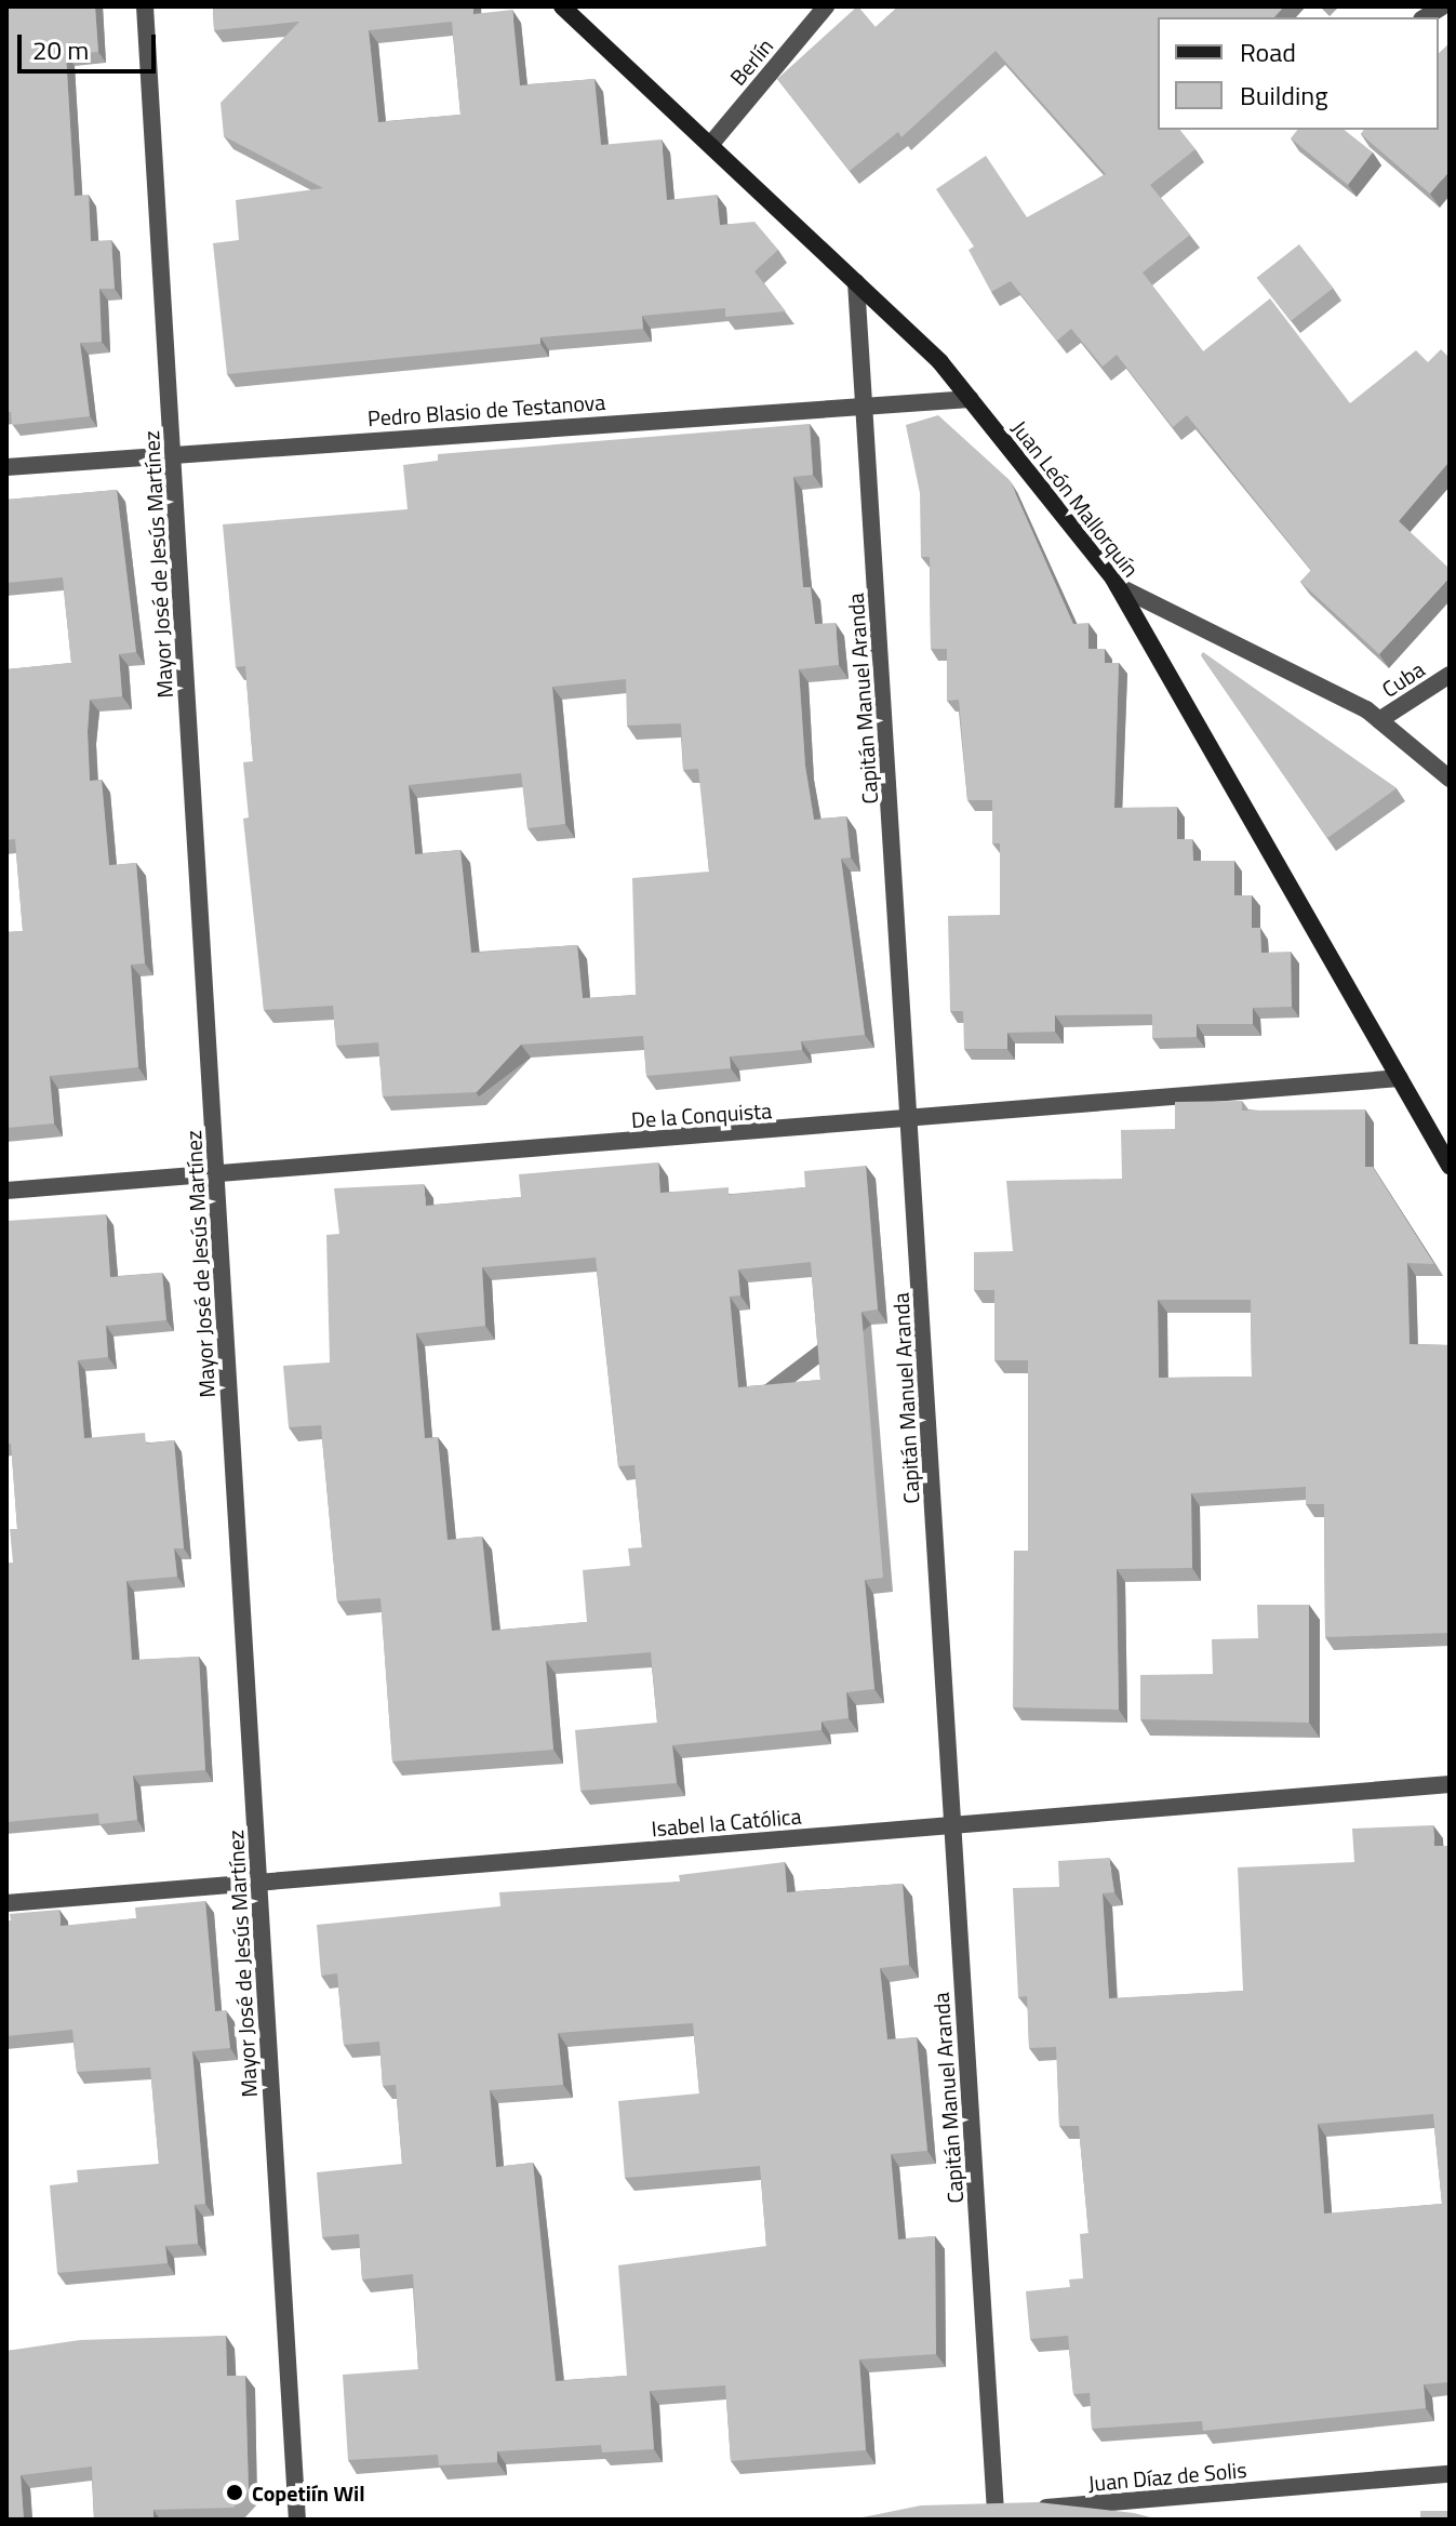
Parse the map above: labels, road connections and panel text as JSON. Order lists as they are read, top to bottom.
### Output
{
  "streets": {
    "street": [
      "Berlín",
      "Pedro Blasio de Testanova",
      "Juan León Mallorquín",
      "Mayor José de Jesús Martínez",
      "Cuba",
      "Capitán Manuel Aranda",
      "De la Conquista",
      "Isabel la Católica",
      "Juan Díaz de Solis"
    ]
  },
  "crossings": [
    ["Berlín", "Juan León Mallorquín"],
    ["Pedro Blasio de Testanova", "Juan León Mallorquín"],
    ["Pedro Blasio de Testanova", "Mayor José de Jesús Martínez"],
    ["Pedro Blasio de Testanova", "Capitán Manuel Aranda"],
    ["Juan León Mallorquín", "Capitán Manuel Aranda"],
    ["Juan León Mallorquín", "De la Conquista"],
    ["Mayor José de Jesús Martínez", "De la Conquista"],
    ["Mayor José de Jesús Martínez", "Isabel la Católica"],
    ["Capitán Manuel Aranda", "De la Conquista"],
    ["Capitán Manuel Aranda", "Isabel la Católica"],
    ["Capitán Manuel Aranda", "Juan Díaz de Solis"]
  ],
  "places": ["Copetiín Wil"],
  "legend": ["Road", "Building"],
  "scale_bar": "20 m"
}
